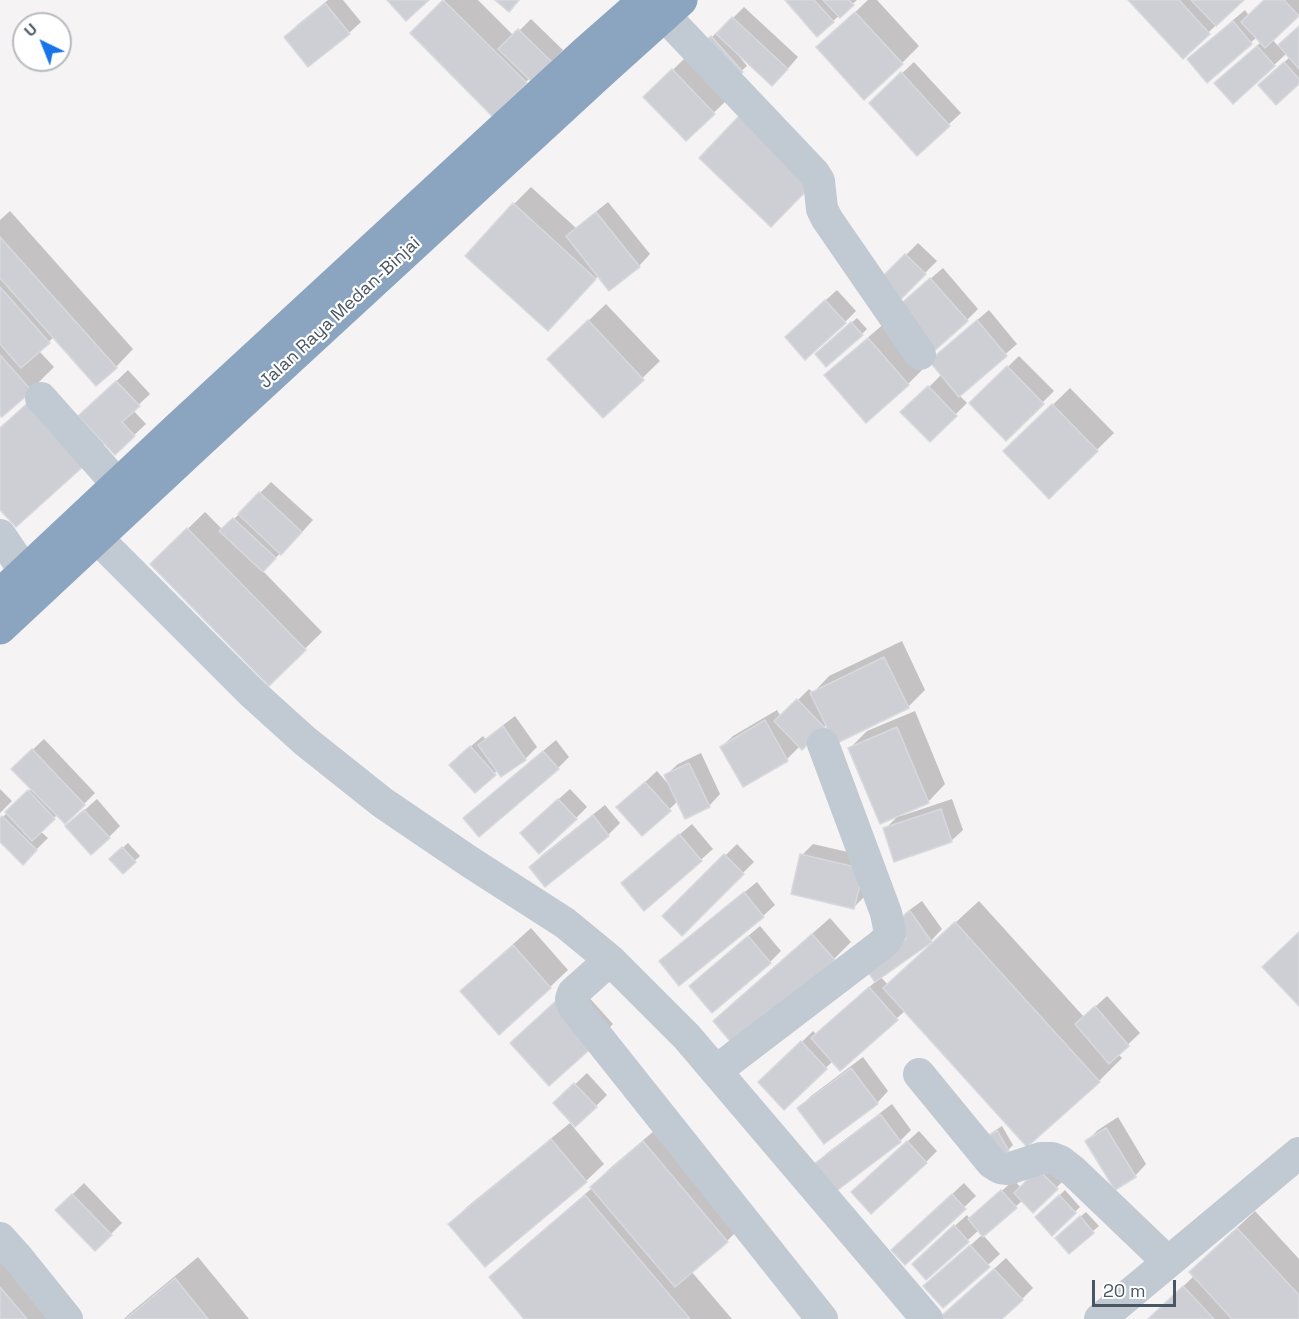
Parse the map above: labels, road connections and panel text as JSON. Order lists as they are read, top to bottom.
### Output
{
  "streets": {
    "highway": ["Jalan Raya Medan-Binjai"]
  },
  "scale_bar": "20 m",
  "north": "top left"
}
